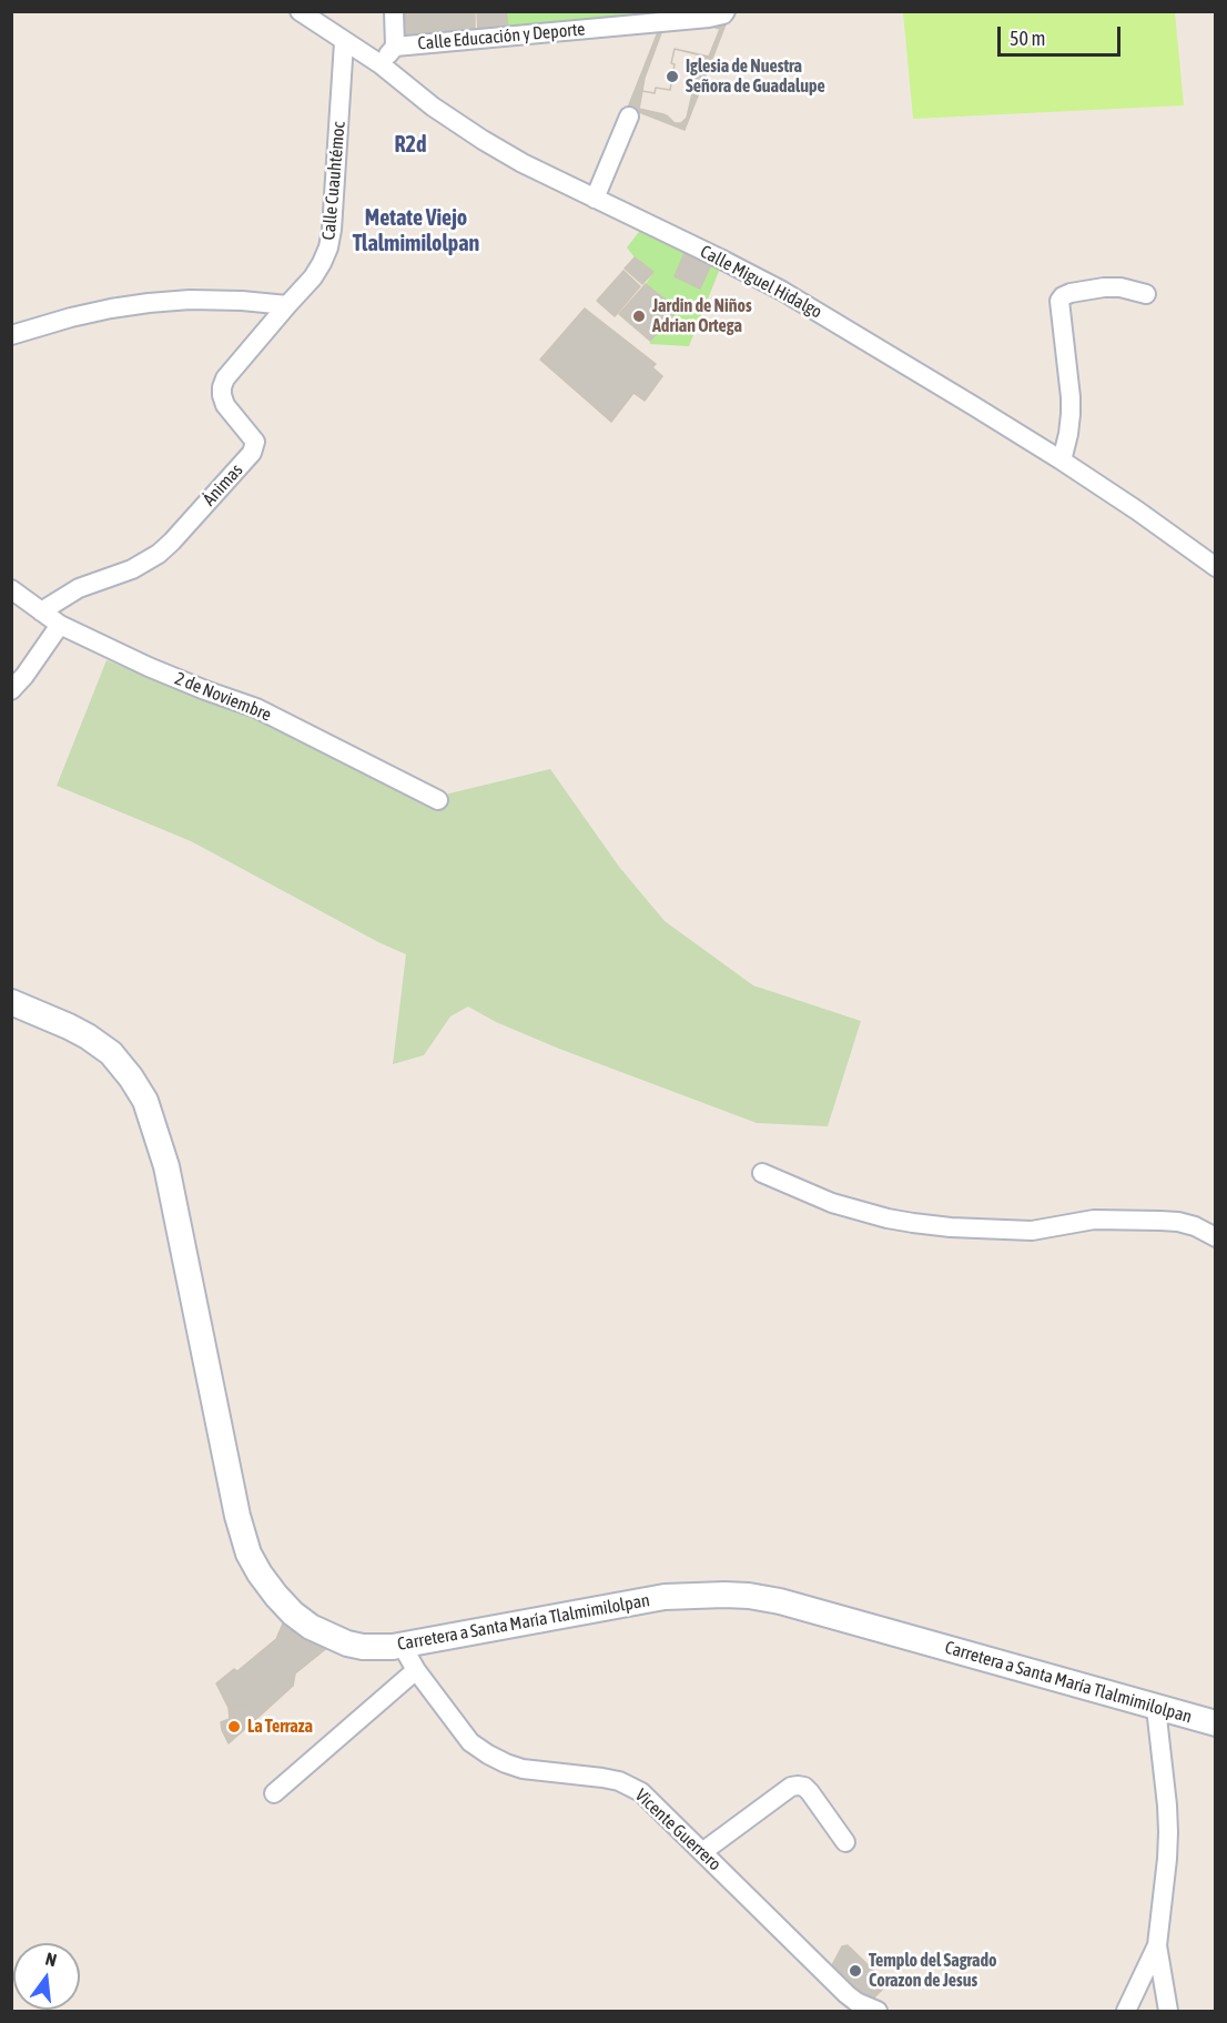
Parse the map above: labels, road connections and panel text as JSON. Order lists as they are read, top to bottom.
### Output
{
  "streets": {
    "main road": ["Carretera a Santa María Tlalmimilolpan"],
    "street": [
      "Calle Educación y Deporte",
      "Calle Cuauhtémoc",
      "Calle Miguel Hidalgo",
      "Ánimas",
      "2 de Noviembre",
      "Vicente Guerrero"
    ]
  },
  "crossings": [
    ["Calle Cuauhtémoc", "Calle Miguel Hidalgo"],
    ["Calle Cuauhtémoc", "Ánimas"],
    ["Ánimas", "2 de Noviembre"],
    ["Carretera a Santa María Tlalmimilolpan", "Vicente Guerrero"]
  ],
  "districts": ["R2d", "Metate Viejo Tlalmimilolpan"],
  "places": [
    "Iglesia de Nuestra Señora de Guadalupe",
    "Jardin de Niños Adrian Ortega",
    "La Terraza",
    "Templo del Sagrado Corazon de Jesus"
  ],
  "scale_bar": "50 m",
  "north": "top"
}
